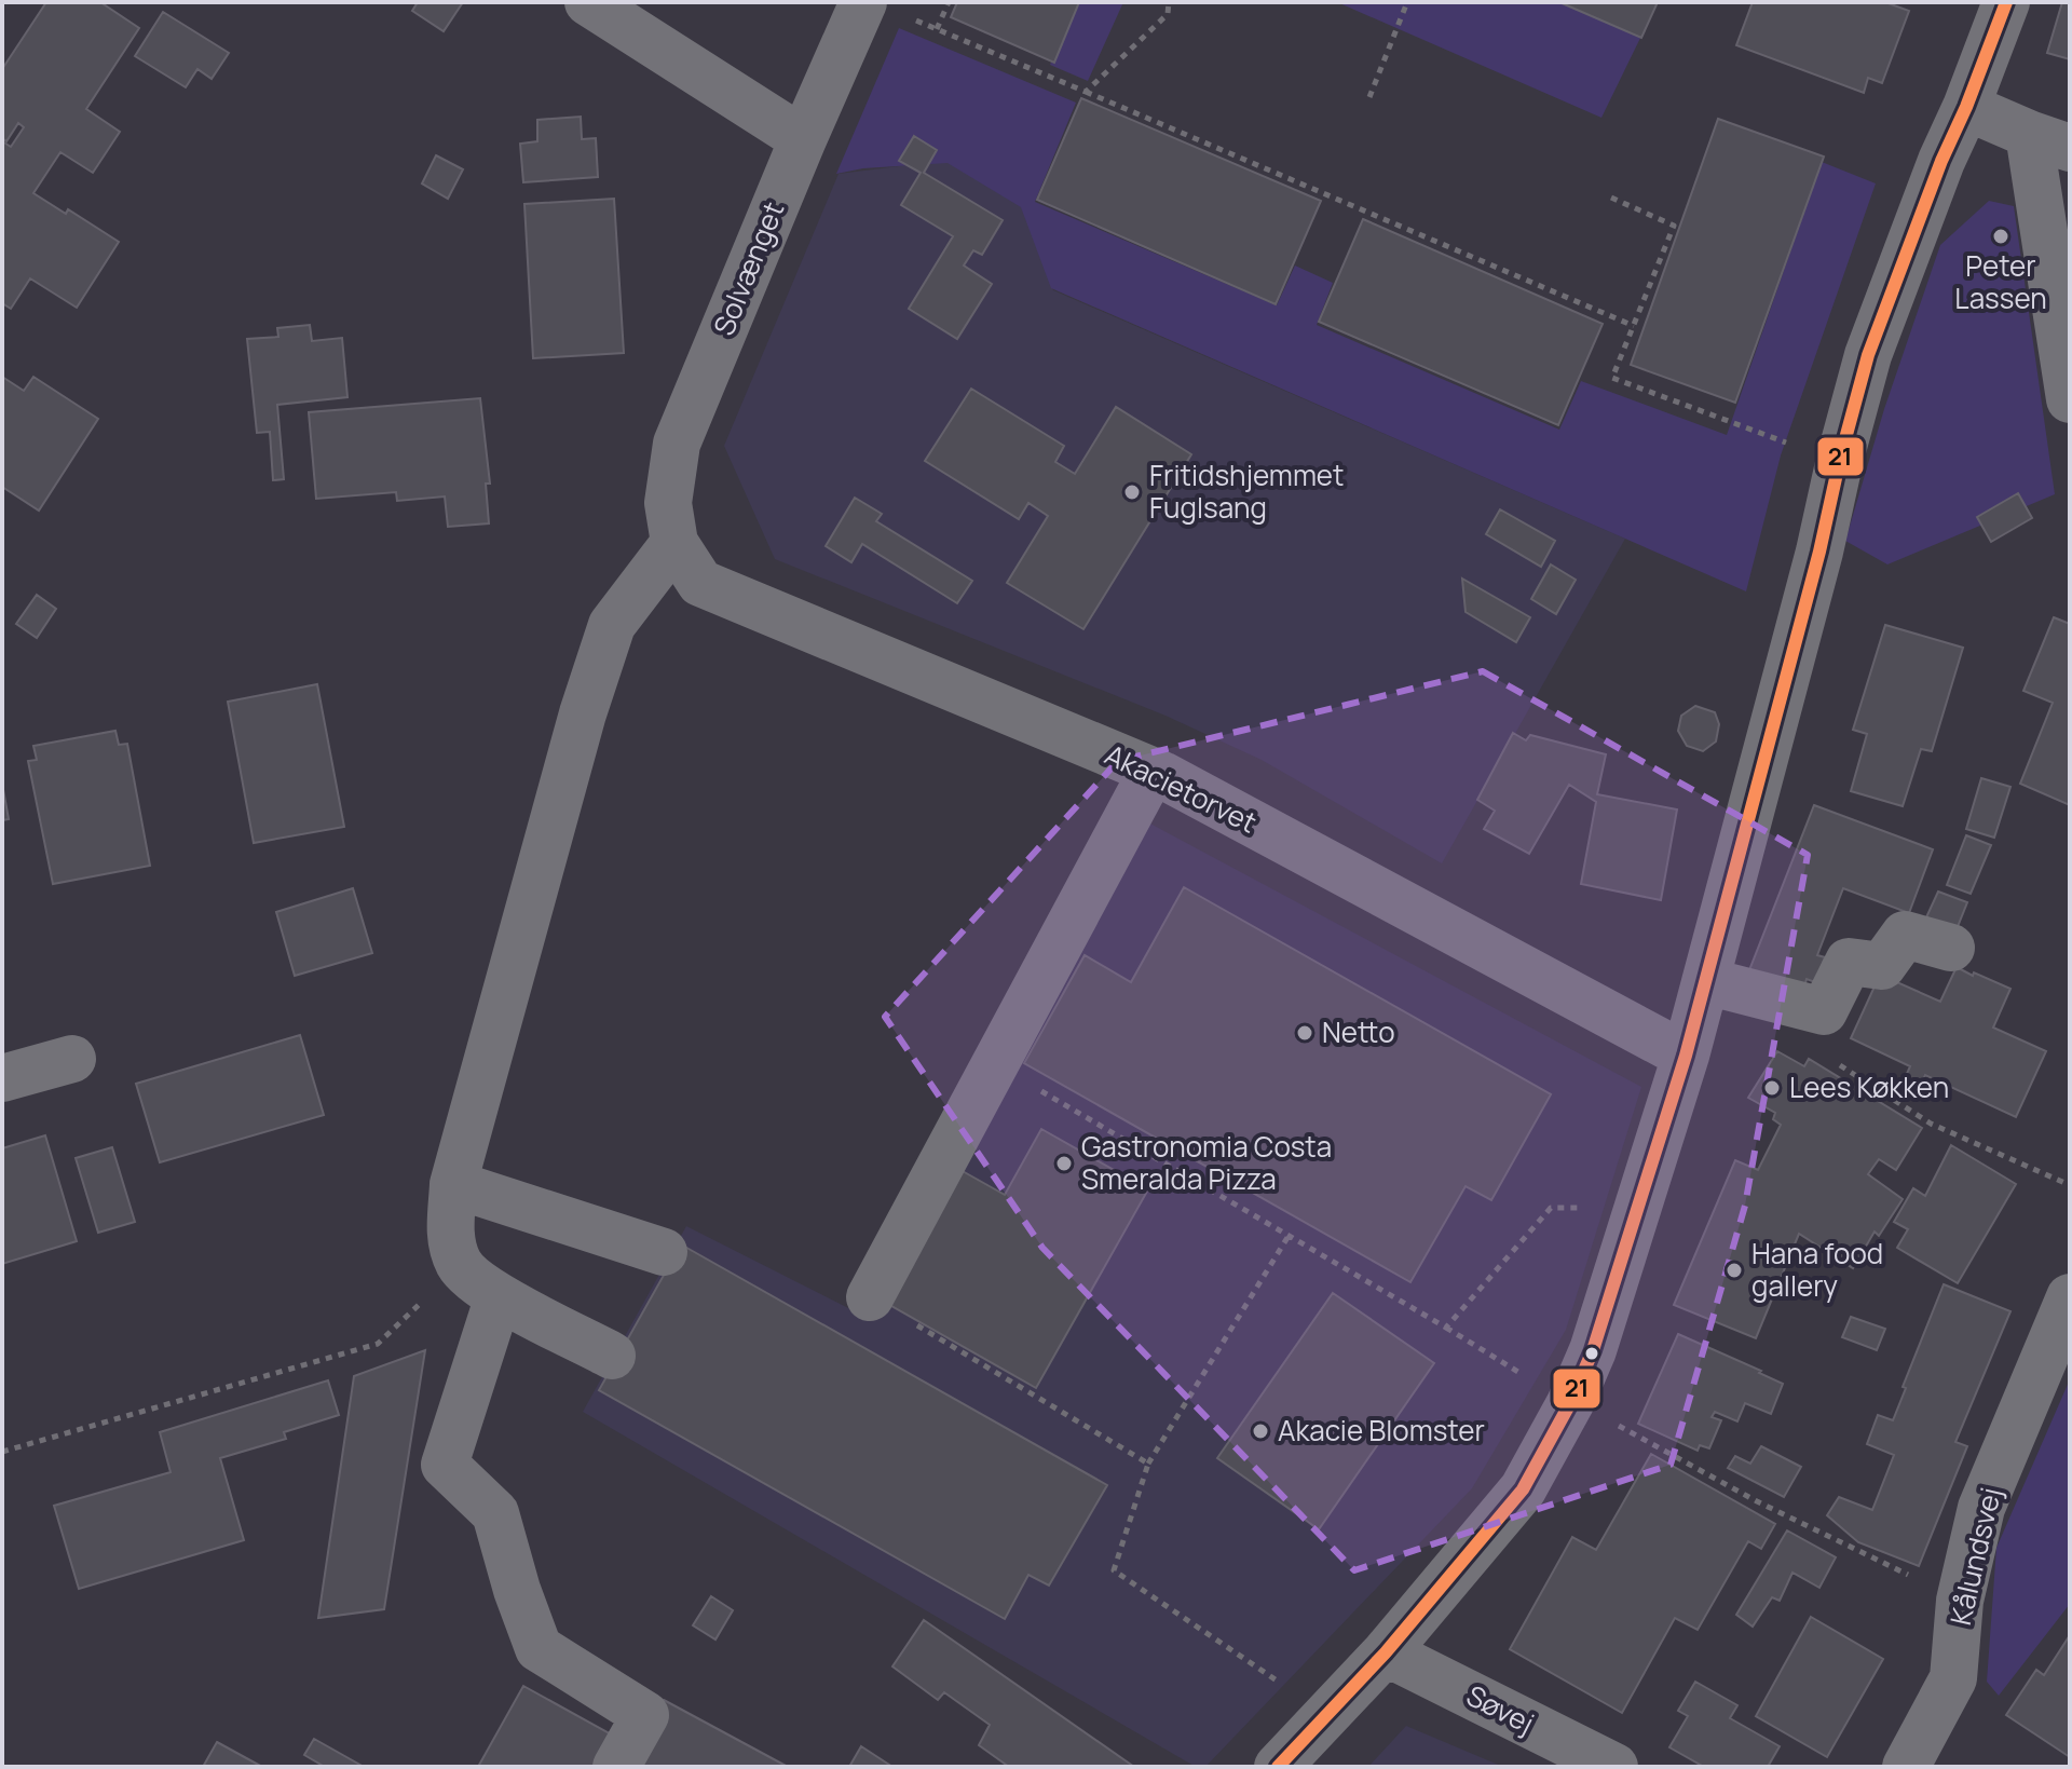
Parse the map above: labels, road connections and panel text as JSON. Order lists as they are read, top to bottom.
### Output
{
  "streets": {
    "street": [
      "Solvænget",
      "Akacietorvet",
      "Kålundsvej",
      "Søvej"
    ]
  },
  "crossings": [
    ["Solvænget", "Akacietorvet"]
  ],
  "places": [
    "Peter Lassen",
    "Fritidshjemmet Fuglsang",
    "Netto",
    "Lees Køkken",
    "Gastronomia Costa Smeralda Pizza",
    "Hana food gallery",
    "Akacie Blomster"
  ],
  "lines": ["transit line 21"]
}
